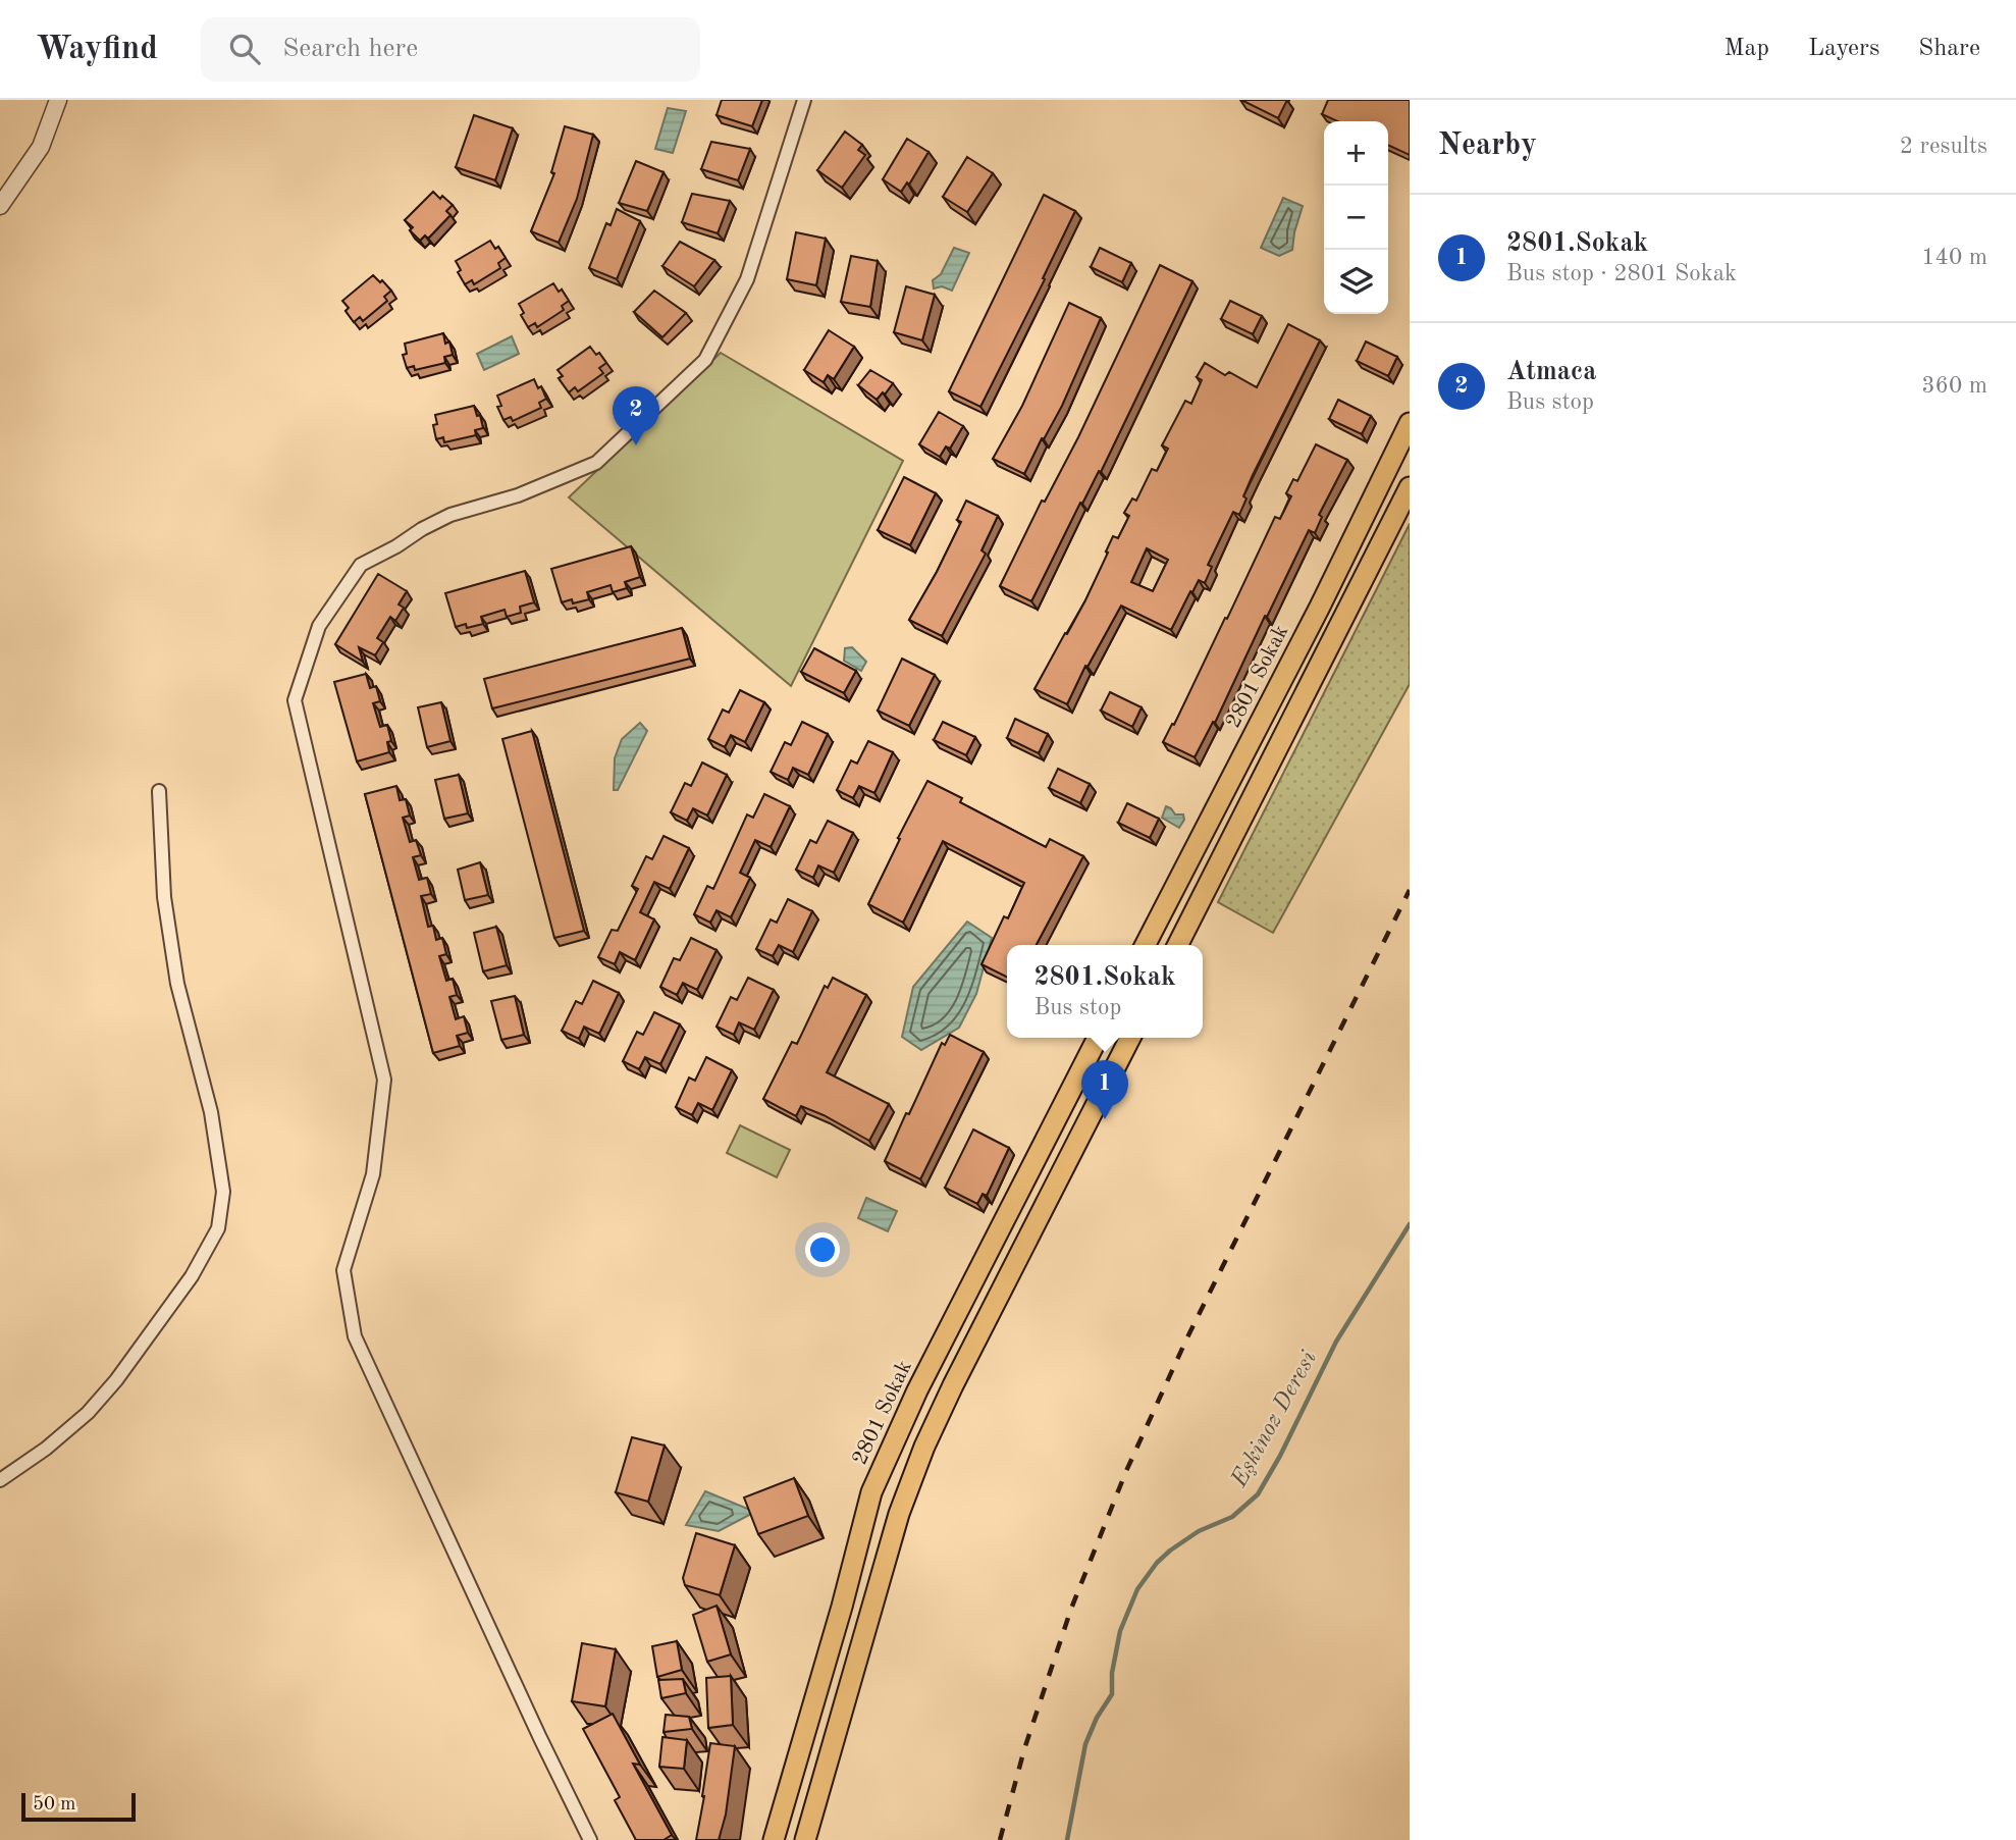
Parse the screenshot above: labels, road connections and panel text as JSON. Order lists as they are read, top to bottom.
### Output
{
  "streets": {
    "main road": ["2801 Sokak"]
  },
  "water": ["Eşkinoz Deresi"],
  "scale_bar": "50 m",
  "page": {
    "header": "Wayfind",
    "search": "Search here",
    "nav": ["Map", "Layers", "Share"],
    "heading": ["Nearby", "2 results"],
    "map_buttons": ["+", "−"],
    "list": [
      {
        "mark": "1",
        "name": "2801.Sokak",
        "note": "Bus stop · 2801 Sokak",
        "value": "140 m"
      },
      {
        "mark": "2",
        "name": "Atmaca",
        "note": "Bus stop",
        "value": "360 m"
      }
    ],
    "pins": ["2", "1"],
    "popup": ["2801.Sokak", "Bus stop"],
    "scale": "50 m"
  }
}
